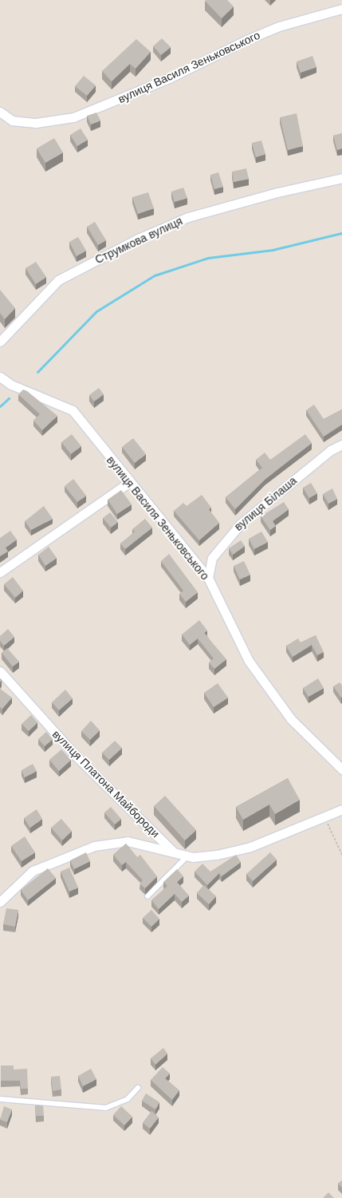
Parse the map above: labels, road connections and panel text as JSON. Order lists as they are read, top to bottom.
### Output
{
  "streets": {
    "street": [
      "вулиця Василя Зеньковського",
      "Струмкова вулиця",
      "вулиця Білаша",
      "вулиця Платона Майбороди"
    ]
  },
  "crossings": [
    ["вулиця Василя Зеньковського", "вулиця Білаша"]
  ]
}
